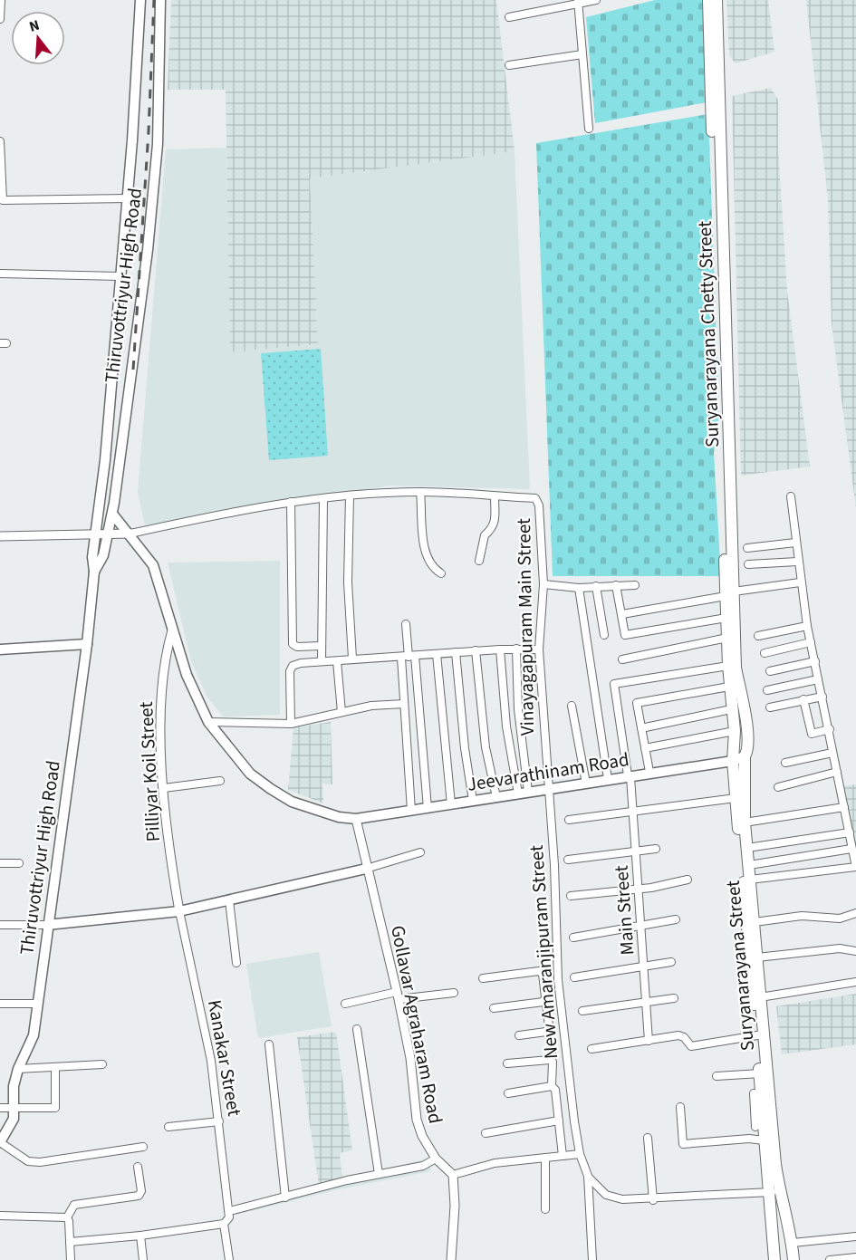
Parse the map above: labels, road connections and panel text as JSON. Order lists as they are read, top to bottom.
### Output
{
  "streets": {
    "main road": [
      "Thiruvottriyur High Road",
      "Suryanarayana Chetty Street",
      "Jeevarathinam Road",
      "Suryanarayana Street"
    ],
    "street": [
      "Vinayagapuram Main Street",
      "Pilliyar Koil Street",
      "Main Street",
      "New Amaranjipuram Street",
      "Gollavar Agraharam Road",
      "Kanakar Street"
    ]
  },
  "crossings": [
    ["Thiruvottriyur High Road", "Jeevarathinam Road"],
    ["Suryanarayana Chetty Street", "Main Street"],
    ["Suryanarayana Chetty Street", "Suryanarayana Street"],
    ["Vinayagapuram Main Street", "Jeevarathinam Road"],
    ["Vinayagapuram Main Street", "New Amaranjipuram Street"],
    ["Pilliyar Koil Street", "Jeevarathinam Road"],
    ["Pilliyar Koil Street", "Kanakar Street"],
    ["Jeevarathinam Road", "Main Street"],
    ["Jeevarathinam Road", "New Amaranjipuram Street"],
    ["Jeevarathinam Road", "Suryanarayana Street"],
    ["Jeevarathinam Road", "Gollavar Agraharam Road"],
    ["Main Street", "Suryanarayana Street"]
  ],
  "north": "top"
}
